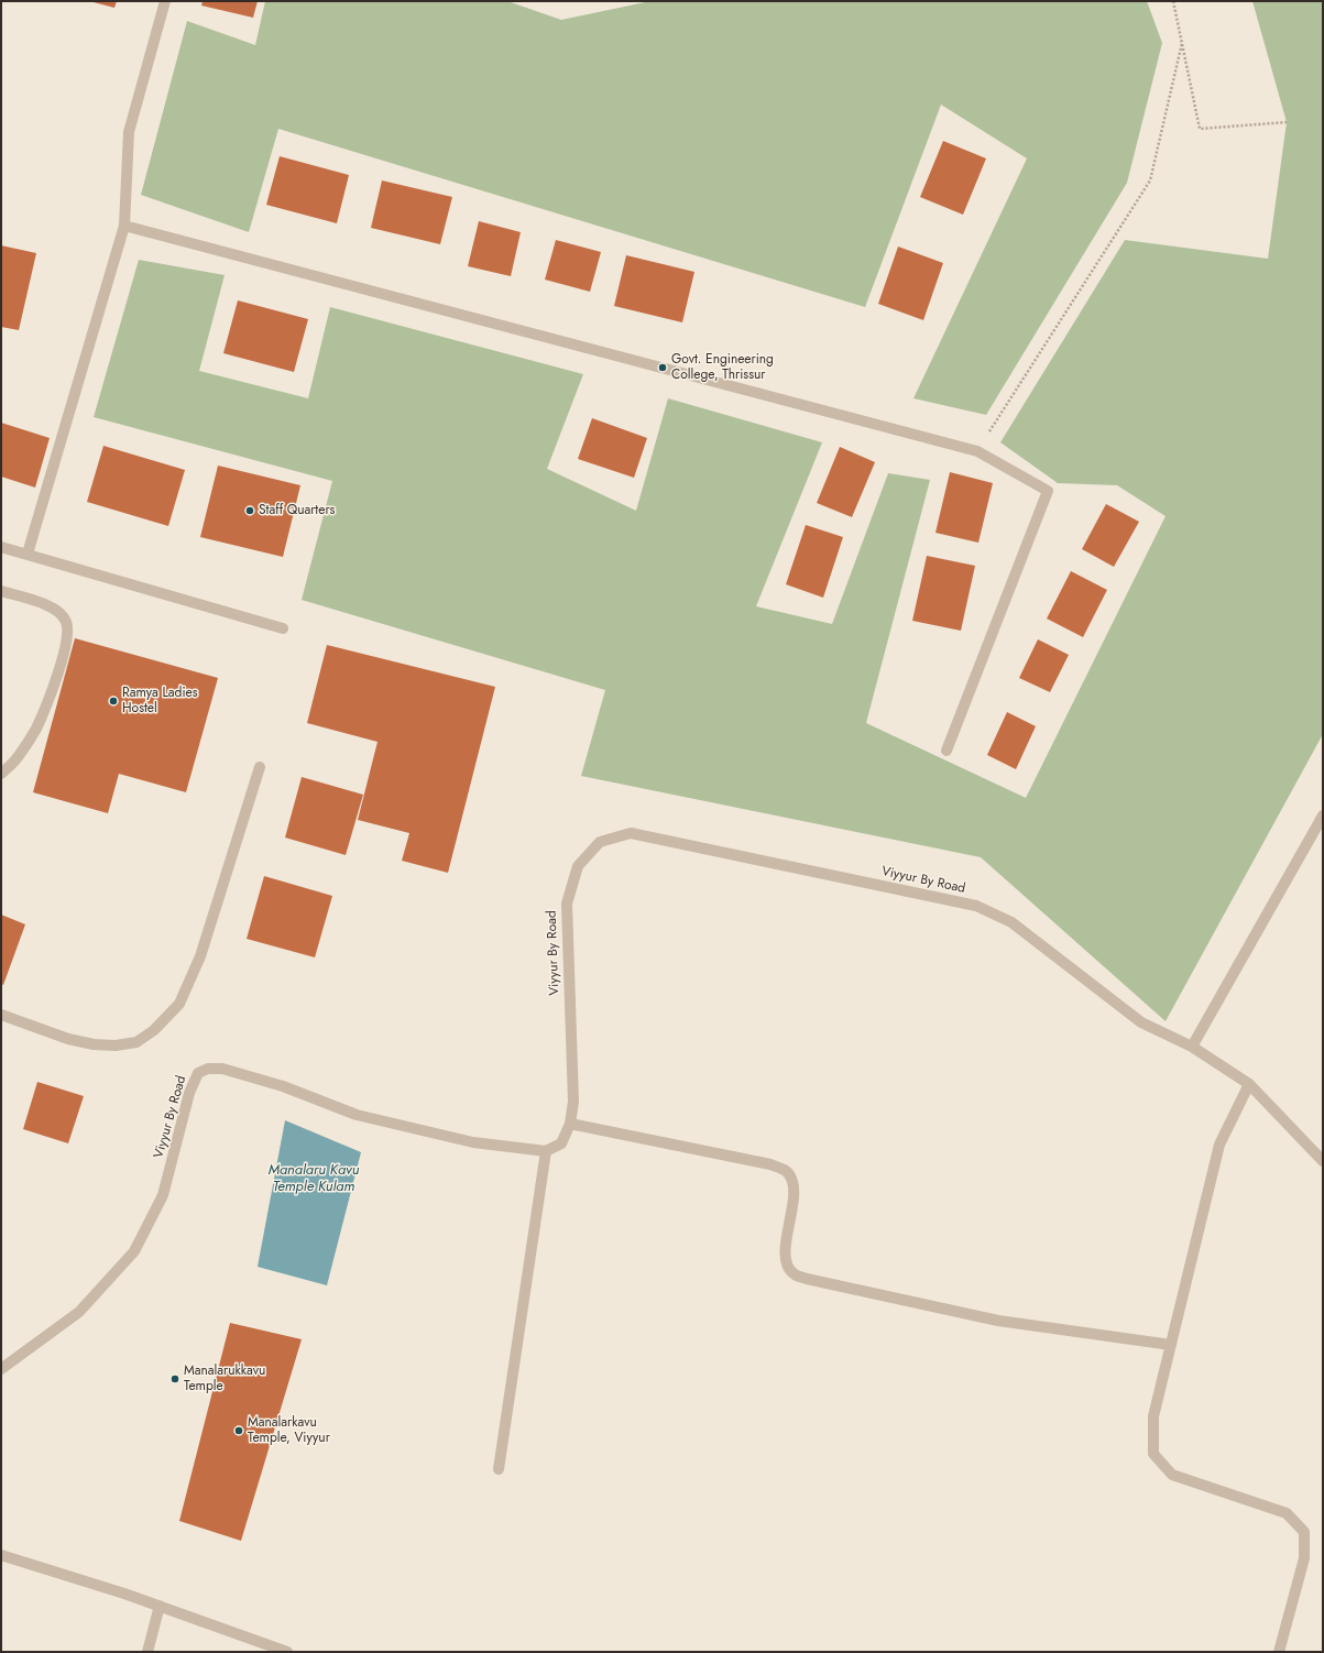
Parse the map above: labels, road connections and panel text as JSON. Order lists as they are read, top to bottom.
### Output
{
  "streets": {
    "street": ["Viyyur By Road"]
  },
  "water": ["Manalaru Kavu Temple Kulam"],
  "places": [
    "Govt. Engineering College, Thrissur",
    "Staff Quarters",
    "Ramya Ladies Hostel",
    "Manalarukkavu Temple",
    "Manalarkavu Temple, Viyyur"
  ]
}
